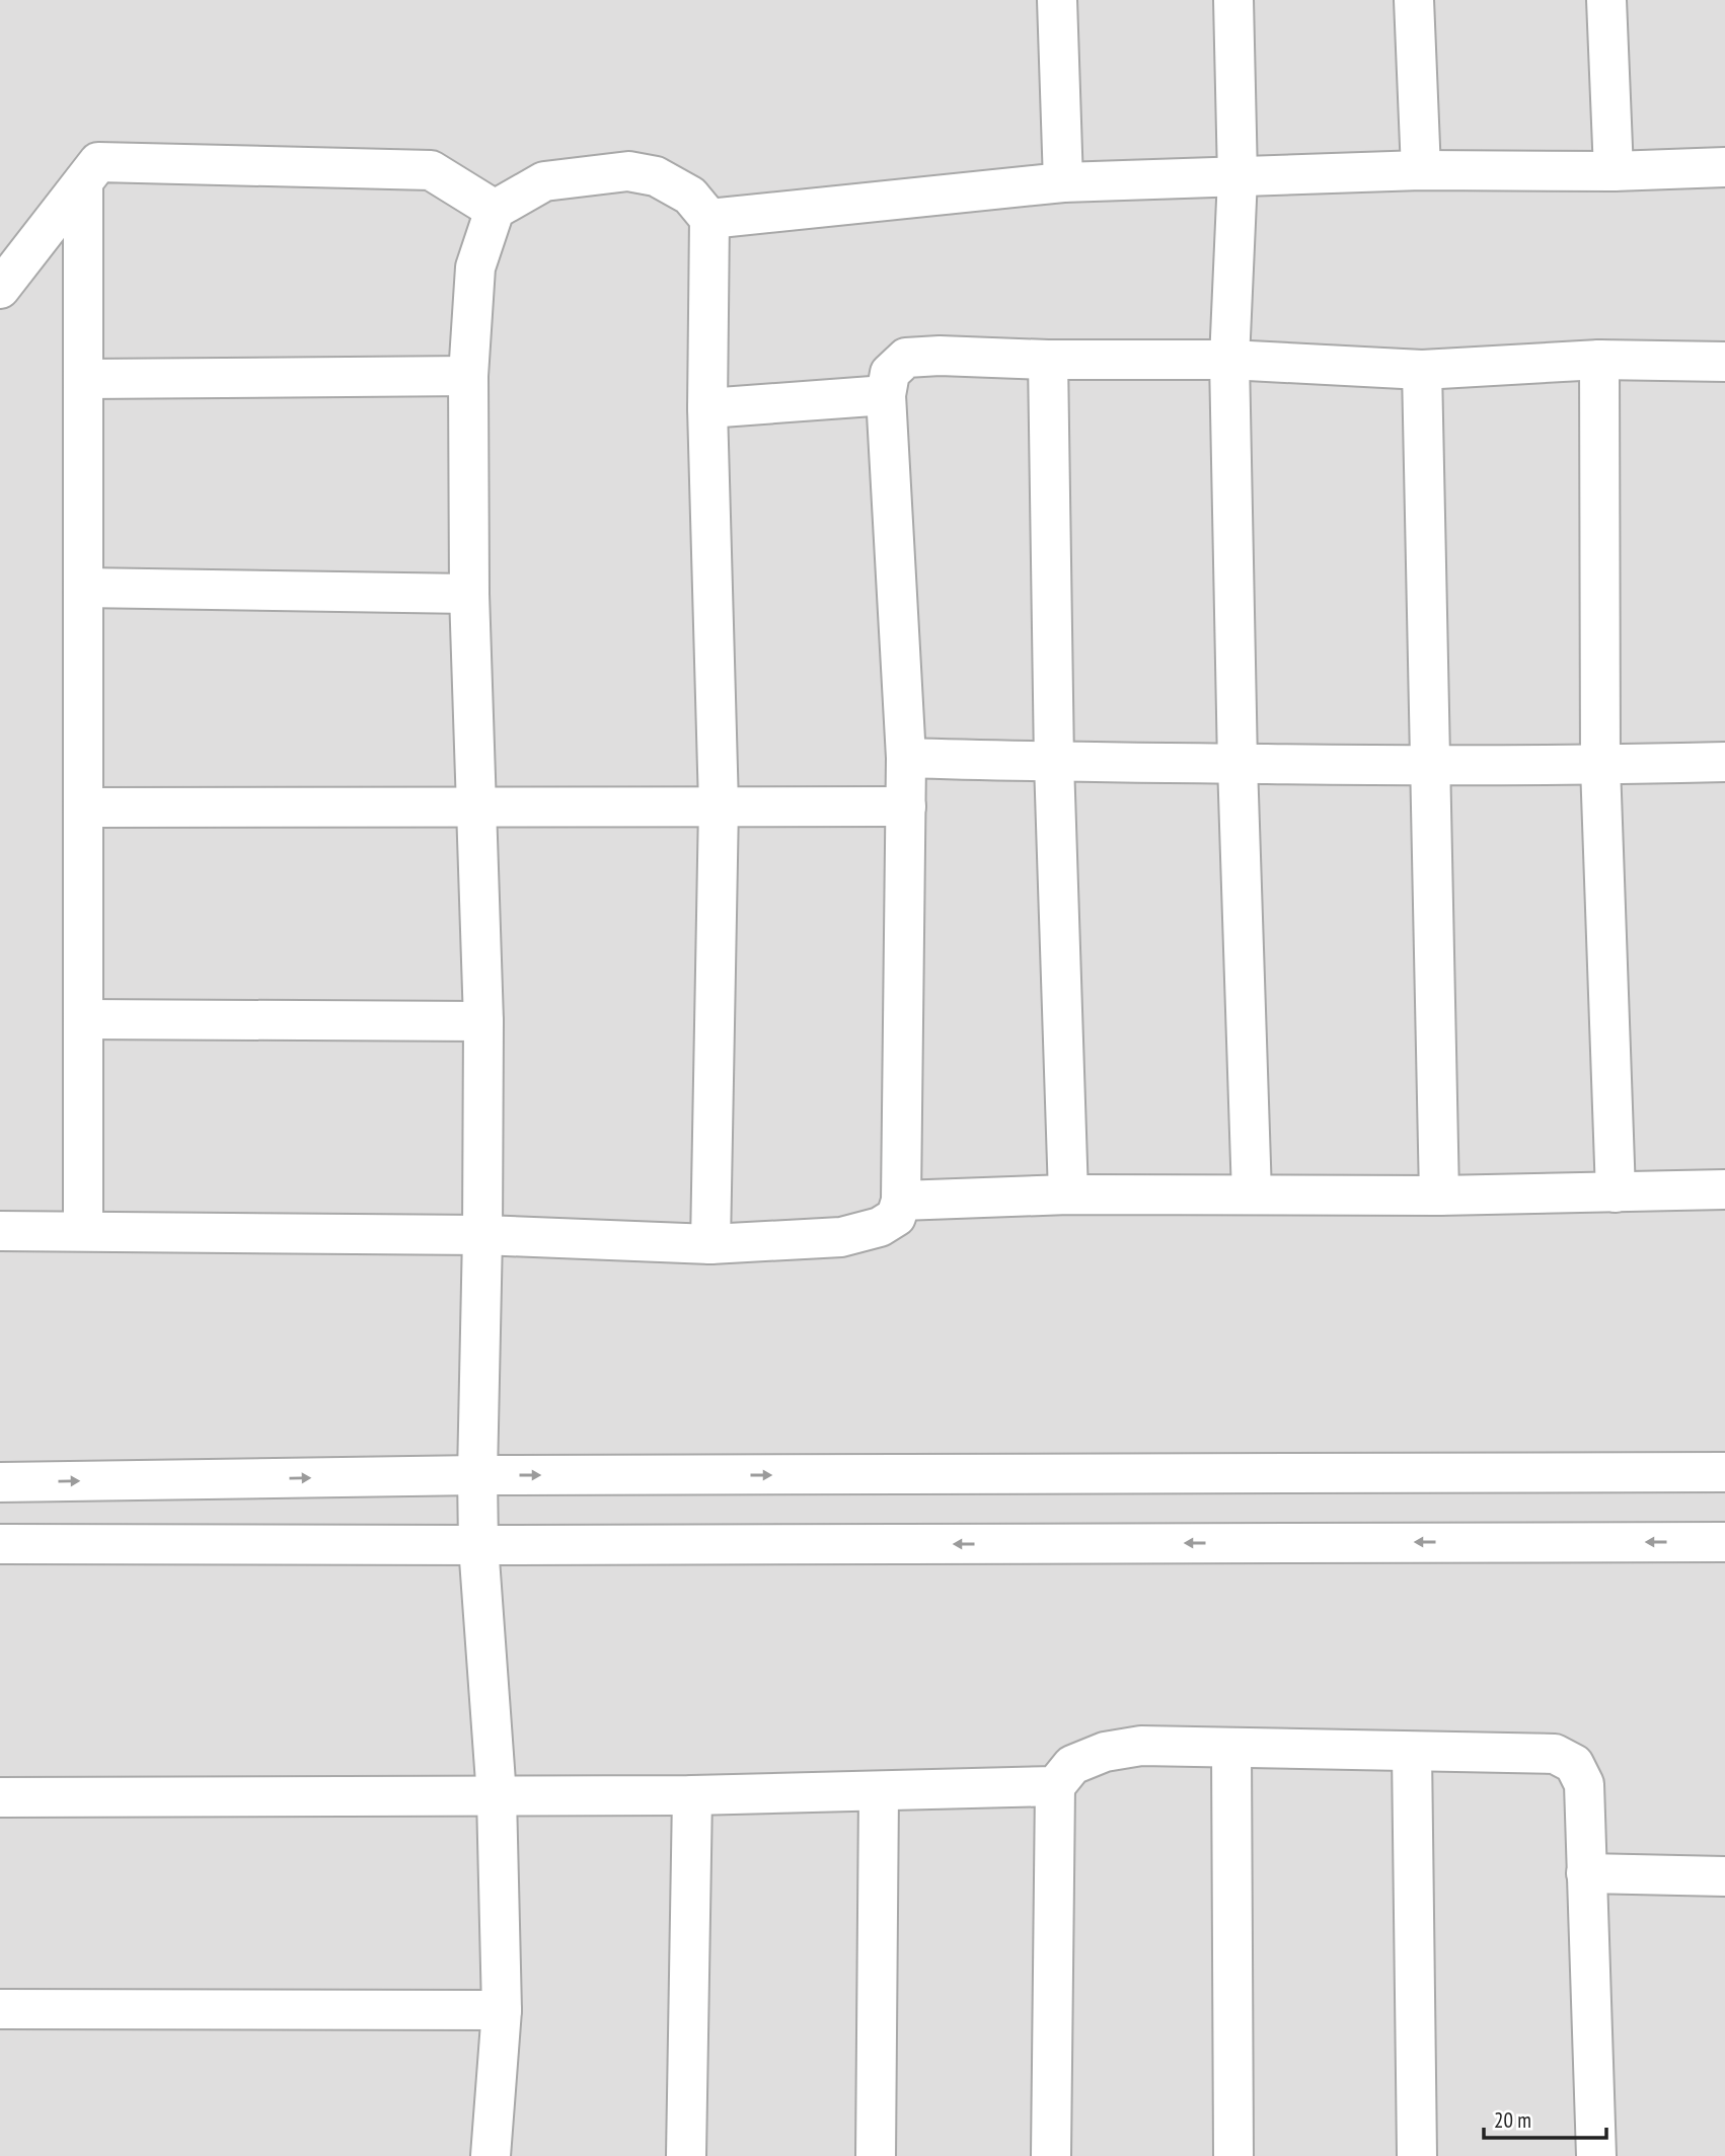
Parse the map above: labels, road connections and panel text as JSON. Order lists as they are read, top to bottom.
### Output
{
  "scale_bar": "20 m"
}
